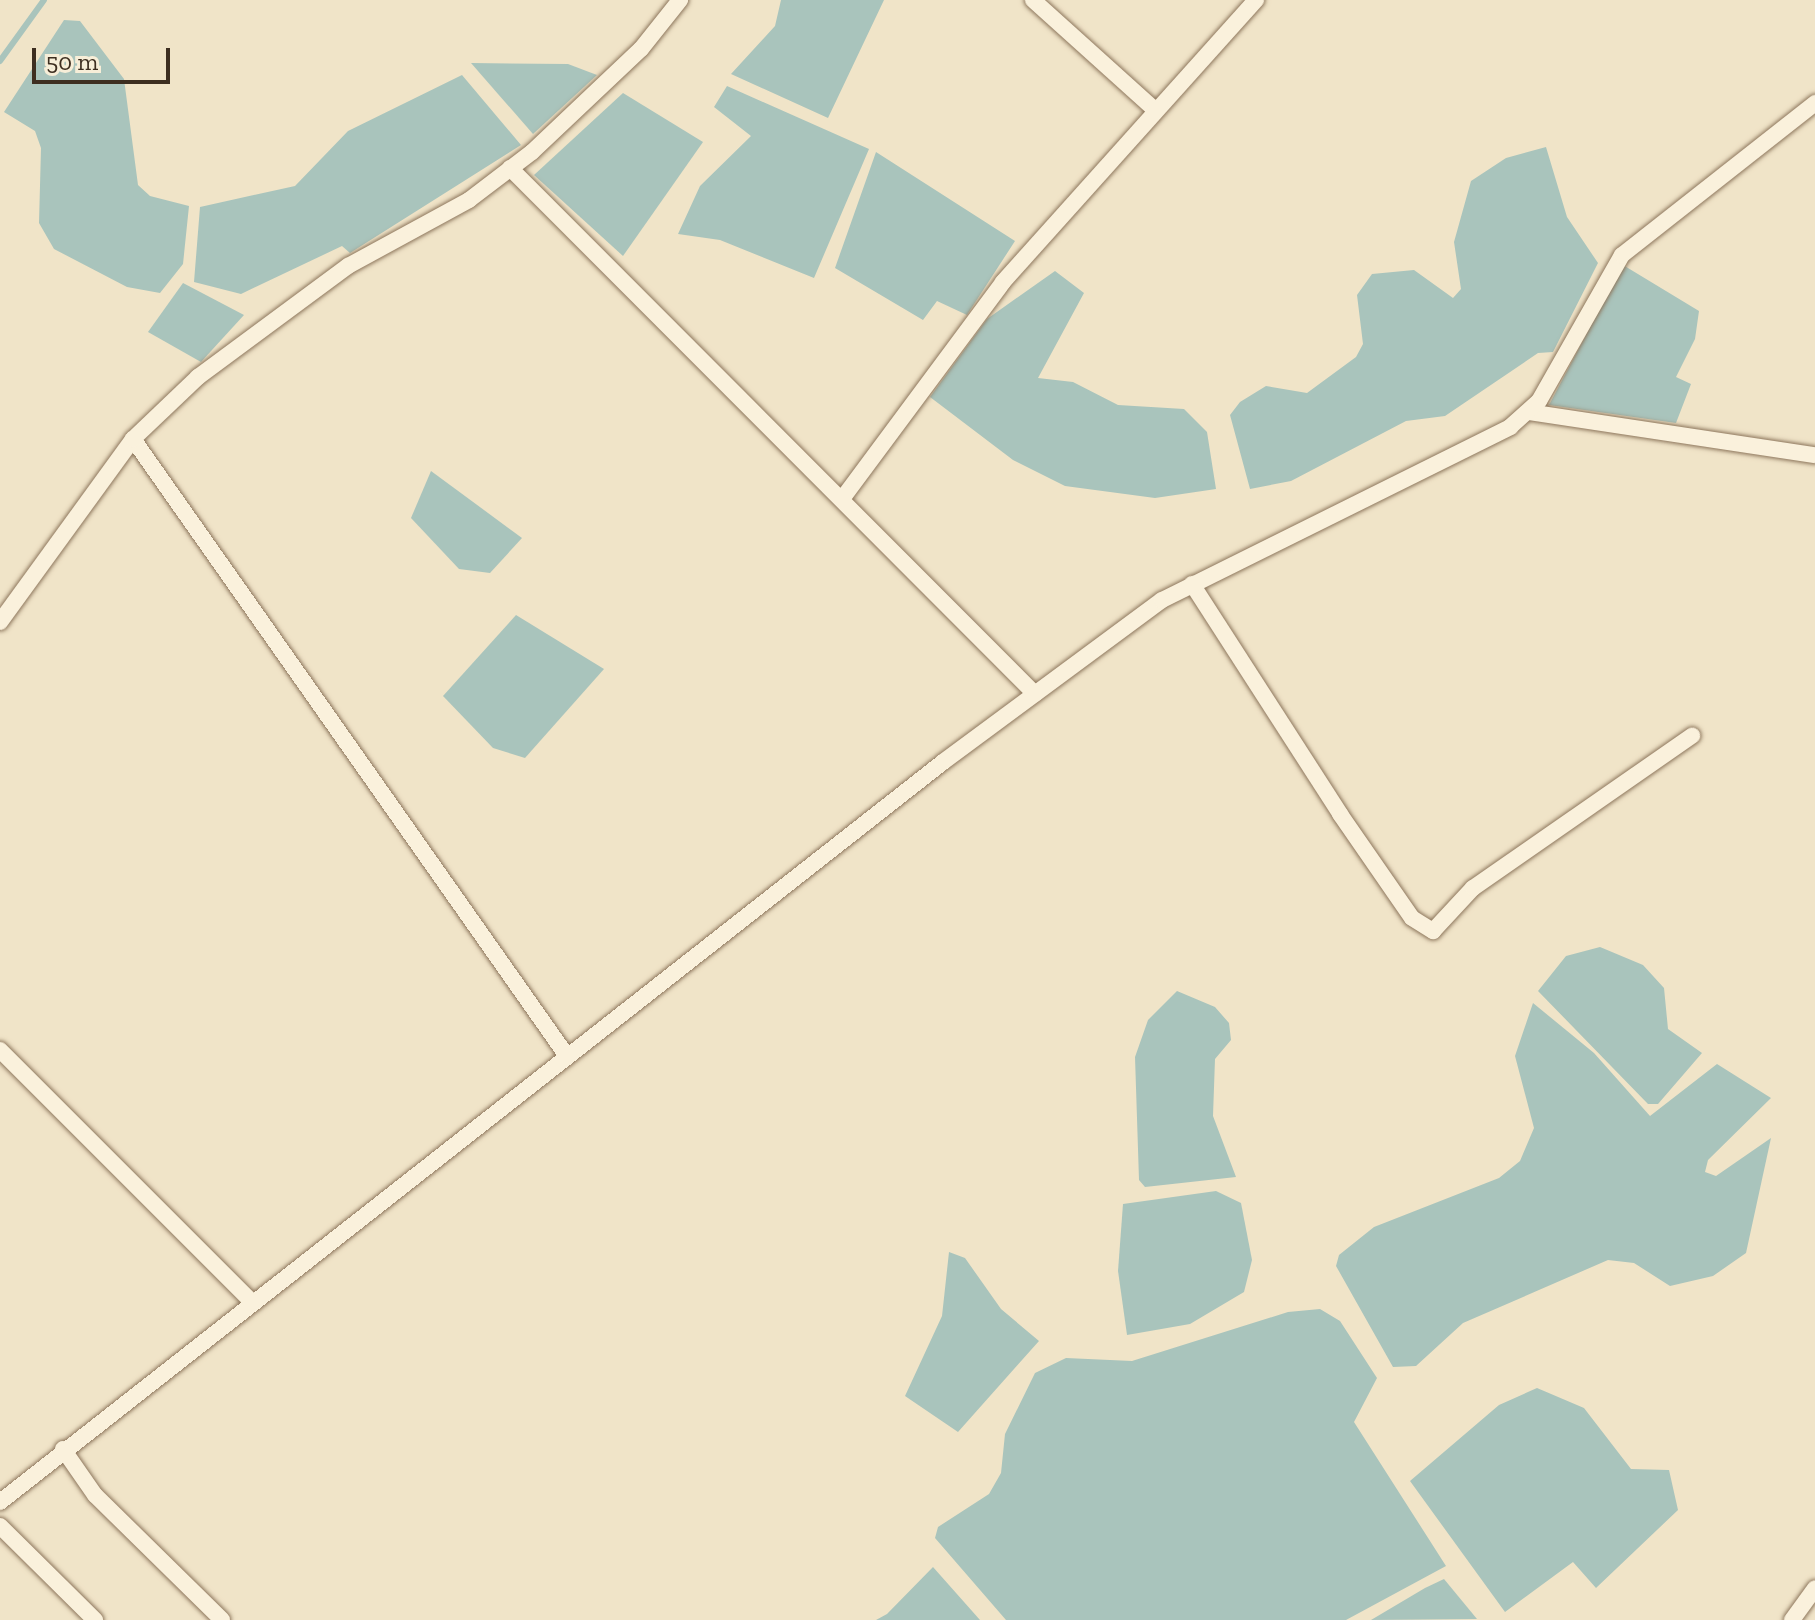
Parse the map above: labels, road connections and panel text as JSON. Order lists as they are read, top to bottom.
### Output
{
  "scale_bar": "50 m"
}
